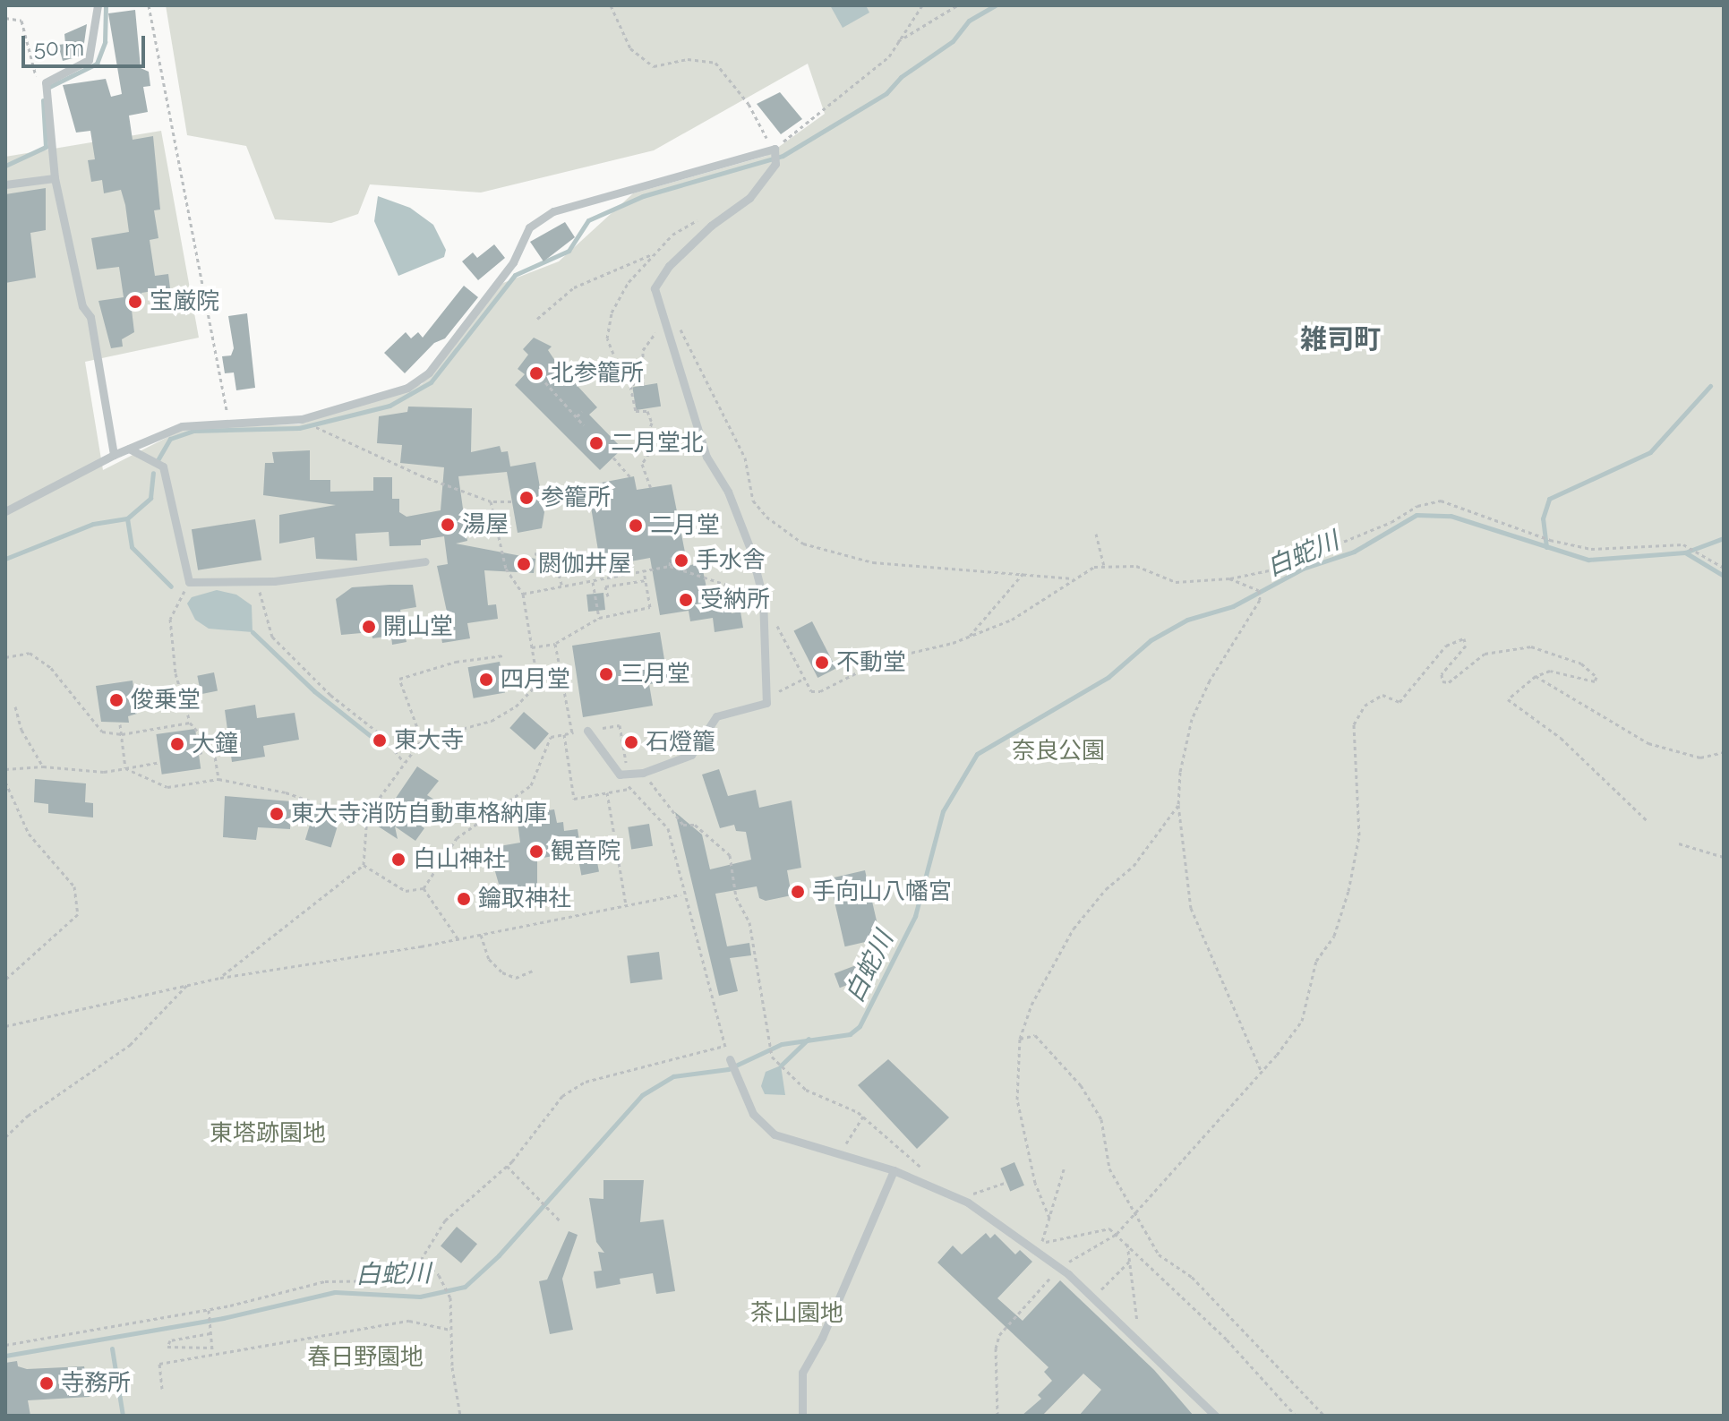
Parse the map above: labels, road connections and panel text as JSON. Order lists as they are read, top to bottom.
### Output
{
  "districts": ["雑司町"],
  "water": ["白蛇川"],
  "parks": [
    "奈良公園",
    "東塔跡園地",
    "茶山園地",
    "春日野園地"
  ],
  "places": [
    "宝厳院",
    "北参籠所",
    "二月堂北",
    "参籠所",
    "湯屋",
    "二月堂",
    "手水舎",
    "閼伽井屋",
    "受納所",
    "開山堂",
    "不動堂",
    "三月堂",
    "四月堂",
    "俊乗堂",
    "東大寺",
    "石燈籠",
    "大鐘",
    "東大寺消防自動車格納庫",
    "観音院",
    "白山神社",
    "手向山八幡宮",
    "鑰取神社",
    "寺務所"
  ],
  "scale_bar": "50 m"
}
